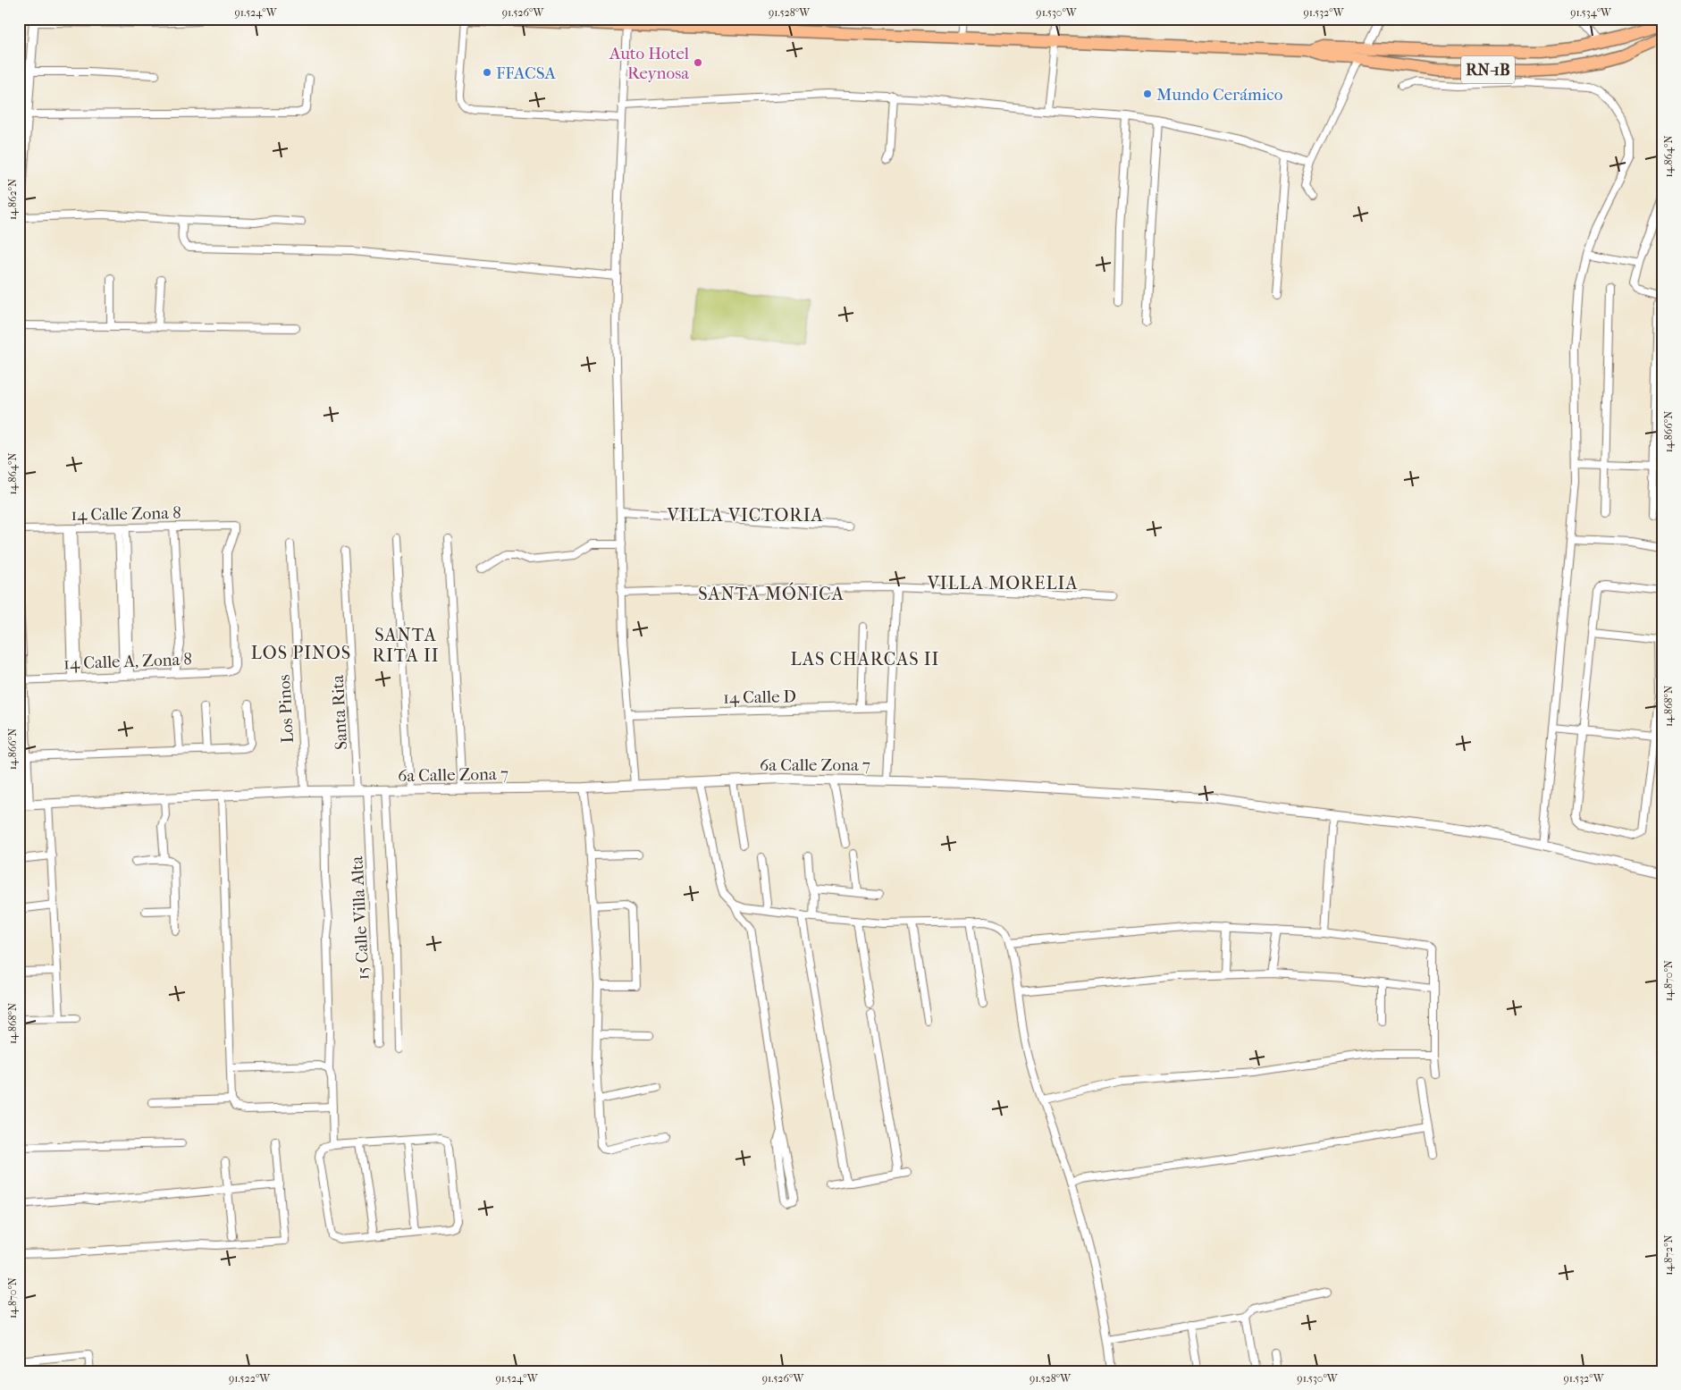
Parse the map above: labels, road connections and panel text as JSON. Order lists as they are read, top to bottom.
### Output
{
  "streets": {
    "highway": ["RN-1B"],
    "street": [
      "14 Calle Zona 8",
      "14 Calle A, Zona 8",
      "14 Calle D",
      "Los Pinos",
      "Santa Rita",
      "6a Calle Zona 7",
      "15 Calle Villa Alta"
    ]
  },
  "crossings": [
    ["14 Calle Zona 8", "14 Calle A, Zona 8"],
    ["Los Pinos", "6a Calle Zona 7"],
    ["Santa Rita", "6a Calle Zona 7"],
    ["Santa Rita", "15 Calle Villa Alta"],
    ["6a Calle Zona 7", "15 Calle Villa Alta"]
  ],
  "districts": [
    "VILLA VICTORIA",
    "VILLA MORELIA",
    "SANTA MÓNICA",
    "SANTA RITA II",
    "LOS PINOS",
    "LAS CHARCAS II"
  ],
  "places": ["Auto Hotel Reynosa", "FFACSA", "Mundo Cerámico"],
  "coordinates": [
    "91.524°W",
    "91.526°W",
    "91.528°W",
    "91.530°W",
    "91.532°W",
    "91.534°W",
    "14.864°N",
    "14.862°N",
    "14.866°N",
    "14.868°N",
    "14.870°N",
    "14.872°N",
    "91.522°W"
  ]
}
